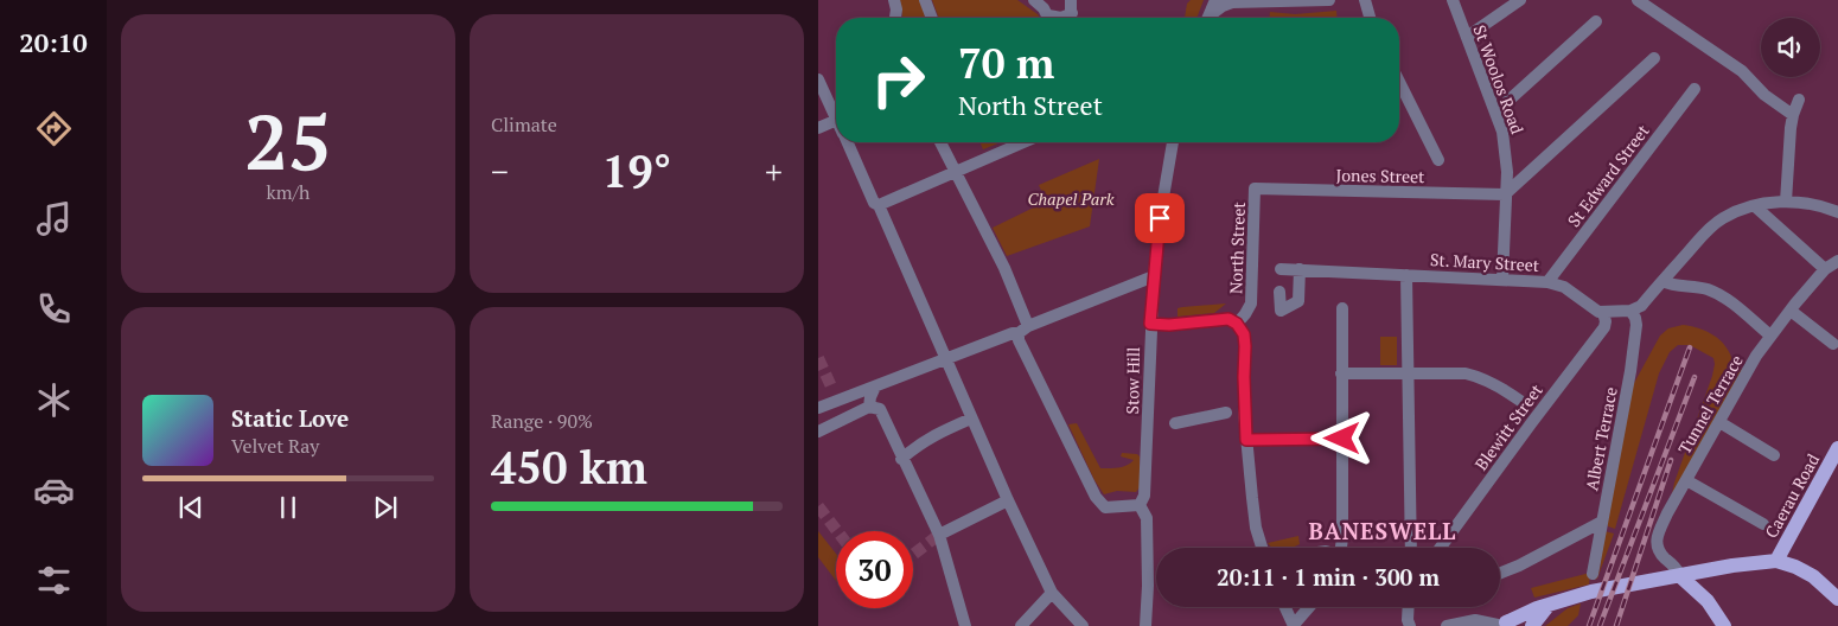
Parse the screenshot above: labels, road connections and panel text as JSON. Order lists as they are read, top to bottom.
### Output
{
  "streets": {
    "main road": ["Caerau Road"],
    "street": [
      "St Woolos Road",
      "Jones Street",
      "St Edward Street",
      "North Street",
      "St. Mary Street",
      "Stow Hill",
      "Tunnel Terrace",
      "Blewitt Street",
      "Albert Terrace"
    ]
  },
  "crossings": [
    ["St Woolos Road", "Jones Street"],
    ["St Woolos Road", "St. Mary Street"],
    ["Jones Street", "North Street"],
    ["St Edward Street", "St. Mary Street"],
    ["St. Mary Street", "Blewitt Street"]
  ],
  "districts": ["BANESWELL"],
  "parks": ["Chapel Park"],
  "page": {
    "tabs": "20:10",
    "tile": [
      ["25", "km/h"],
      "Climate",
      ["Range · 90%", "450 km"]
    ],
    "turn": ["70 m", "North Street"],
    "heat": ["−", "19°", "+"],
    "song": ["Static Love", "Velvet Ray"],
    "limit": "30",
    "trip": "20:11 · 1 min · 300 m"
  }
}
